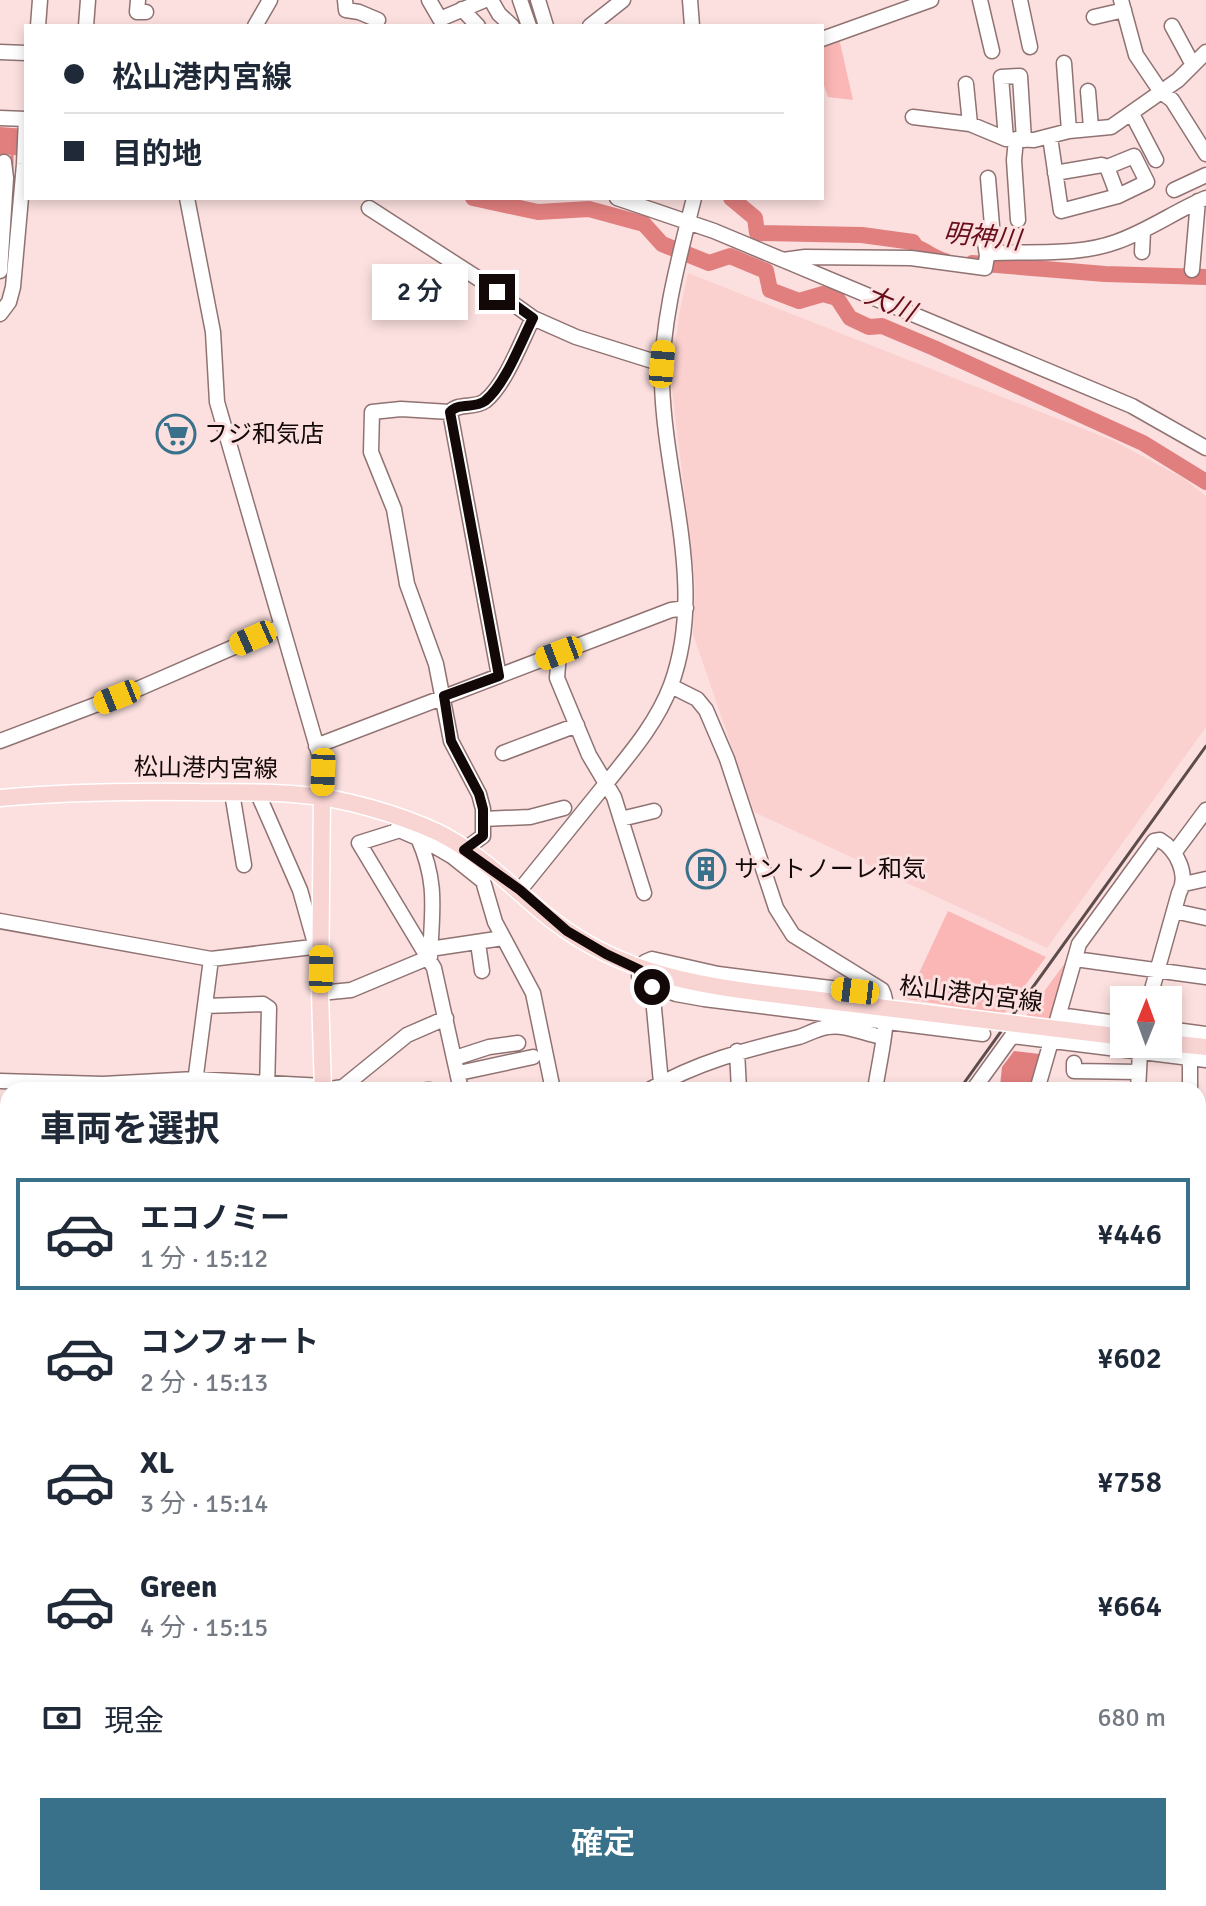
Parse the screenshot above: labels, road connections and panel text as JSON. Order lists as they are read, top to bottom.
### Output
{
  "streets": {
    "main road": ["松山港内宮線"]
  },
  "water": ["明神川", "大川"],
  "places": {
    "supermarket": ["フジ和気店"],
    "building": ["サントノーレ和気"]
  },
  "north": "top",
  "page": {
    "banner": ["松山港内宮線", "目的地"],
    "bubble": "2 分",
    "heading": "車両を選択",
    "list": [
      {
        "name": "エコノミー",
        "note": "1 分 · 15:12",
        "value": "¥446"
      },
      {
        "name": "コンフォート",
        "note": "2 分 · 15:13",
        "value": "¥602"
      },
      {
        "name": "XL",
        "note": "3 分 · 15:14",
        "value": "¥758"
      },
      {
        "name": "Green",
        "note": "4 分 · 15:15",
        "value": "¥664"
      }
    ],
    "pay": ["現金", "680 m"],
    "buttons": "確定"
  }
}
